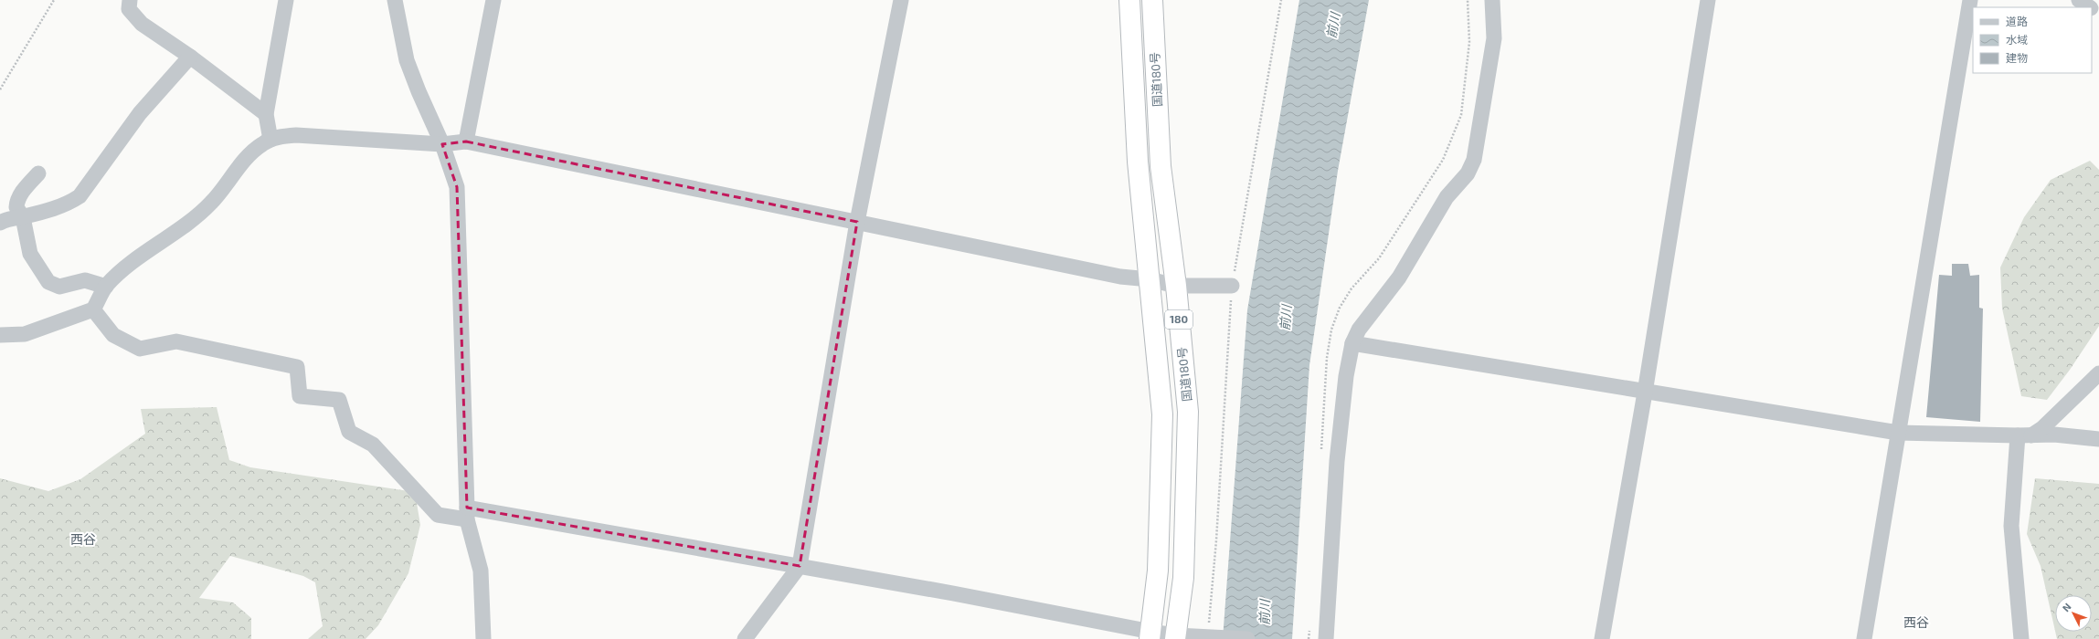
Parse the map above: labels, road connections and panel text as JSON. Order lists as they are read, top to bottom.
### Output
{
  "streets": {
    "highway": ["国道180号", "180"]
  },
  "districts": ["西谷", "西谷"],
  "water": ["前川"],
  "legend": ["道路", "水域", "建物"],
  "north": "top left"
}
